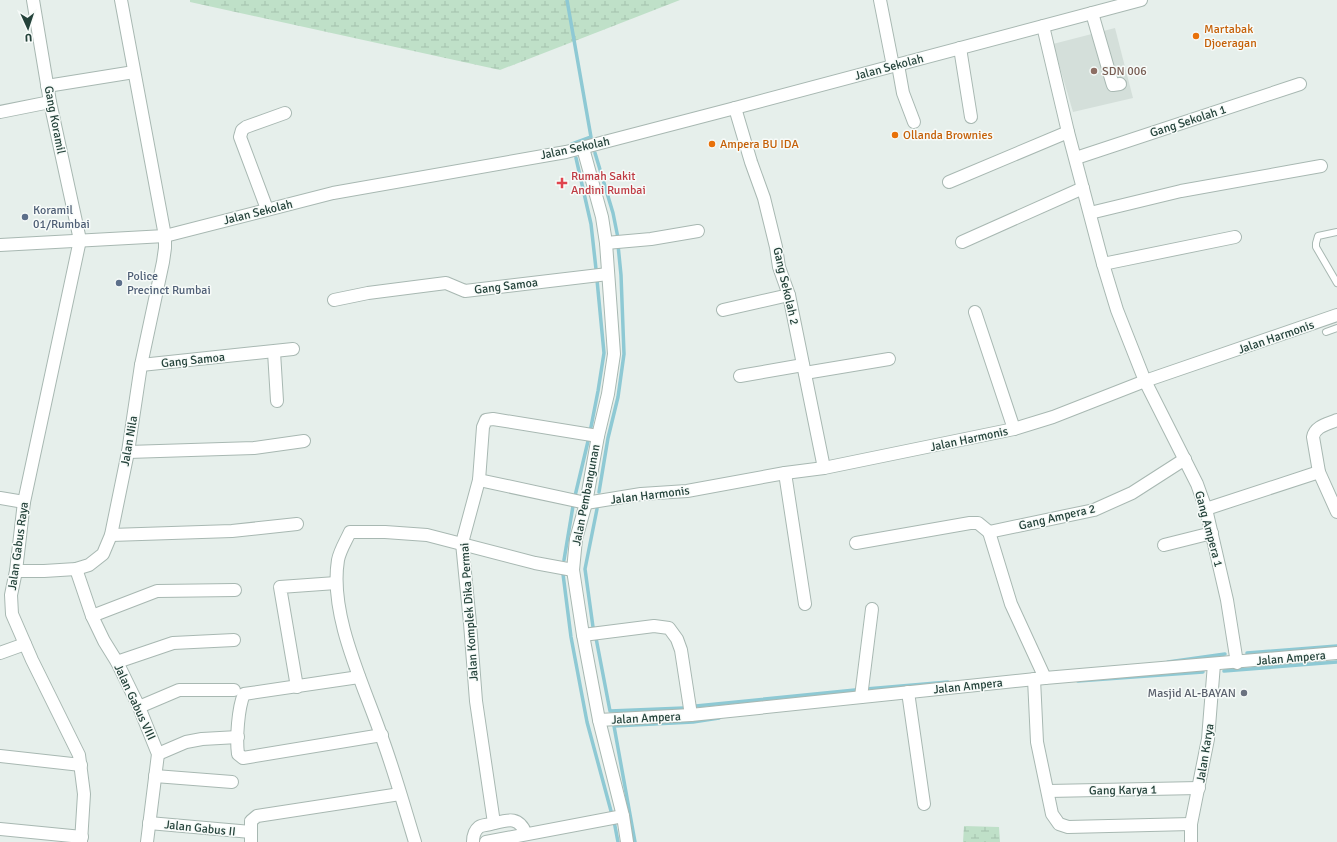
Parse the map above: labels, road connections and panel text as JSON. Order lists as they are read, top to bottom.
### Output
{
  "streets": {
    "street": [
      "Jalan Sekolah",
      "Gang Koramil",
      "Gang Sekolah 1",
      "Gang Samoa",
      "Gang Sekolah 2",
      "Jalan Harmonis",
      "Jalan Nila",
      "Jalan Pembangunan",
      "Gang Ampera 2",
      "Gang Ampera 1",
      "Jalan Gabus Raya",
      "Jalan Komplek Dika Permai",
      "Jalan Ampera",
      "Jalan Gabus VIII",
      "Jalan Karya",
      "Gang Karya 1",
      "Jalan Gabus II"
    ]
  },
  "crossings": [
    ["Jalan Sekolah", "Gang Koramil"],
    ["Jalan Sekolah", "Gang Sekolah 2"],
    ["Jalan Sekolah", "Jalan Nila"],
    ["Jalan Sekolah", "Jalan Pembangunan"],
    ["Jalan Sekolah", "Jalan Gabus Raya"],
    ["Gang Koramil", "Jalan Gabus Raya"],
    ["Gang Samoa", "Jalan Nila"],
    ["Gang Samoa", "Jalan Pembangunan"],
    ["Gang Sekolah 2", "Jalan Harmonis"],
    ["Jalan Harmonis", "Jalan Pembangunan"],
    ["Jalan Harmonis", "Gang Ampera 1"],
    ["Jalan Nila", "Jalan Gabus Raya"],
    ["Jalan Nila", "Jalan Gabus VIII"],
    ["Jalan Pembangunan", "Jalan Komplek Dika Permai"],
    ["Jalan Pembangunan", "Jalan Ampera"],
    ["Gang Ampera 2", "Gang Ampera 1"],
    ["Gang Ampera 1", "Jalan Ampera"],
    ["Jalan Ampera", "Jalan Karya"],
    ["Jalan Gabus VIII", "Jalan Gabus II"],
    ["Jalan Karya", "Gang Karya 1"]
  ],
  "places": {
    "other": [
      "Martabak Djoeragan",
      "SDN 006",
      "Ollanda Brownies",
      "Ampera BU IDA",
      "Koramil 01/Rumbai",
      "Police Precinct Rumbai",
      "Masjid AL-BAYAN"
    ],
    "health": ["Rumah Sakit Andini Rumbai"]
  },
  "north": "bottom"
}
